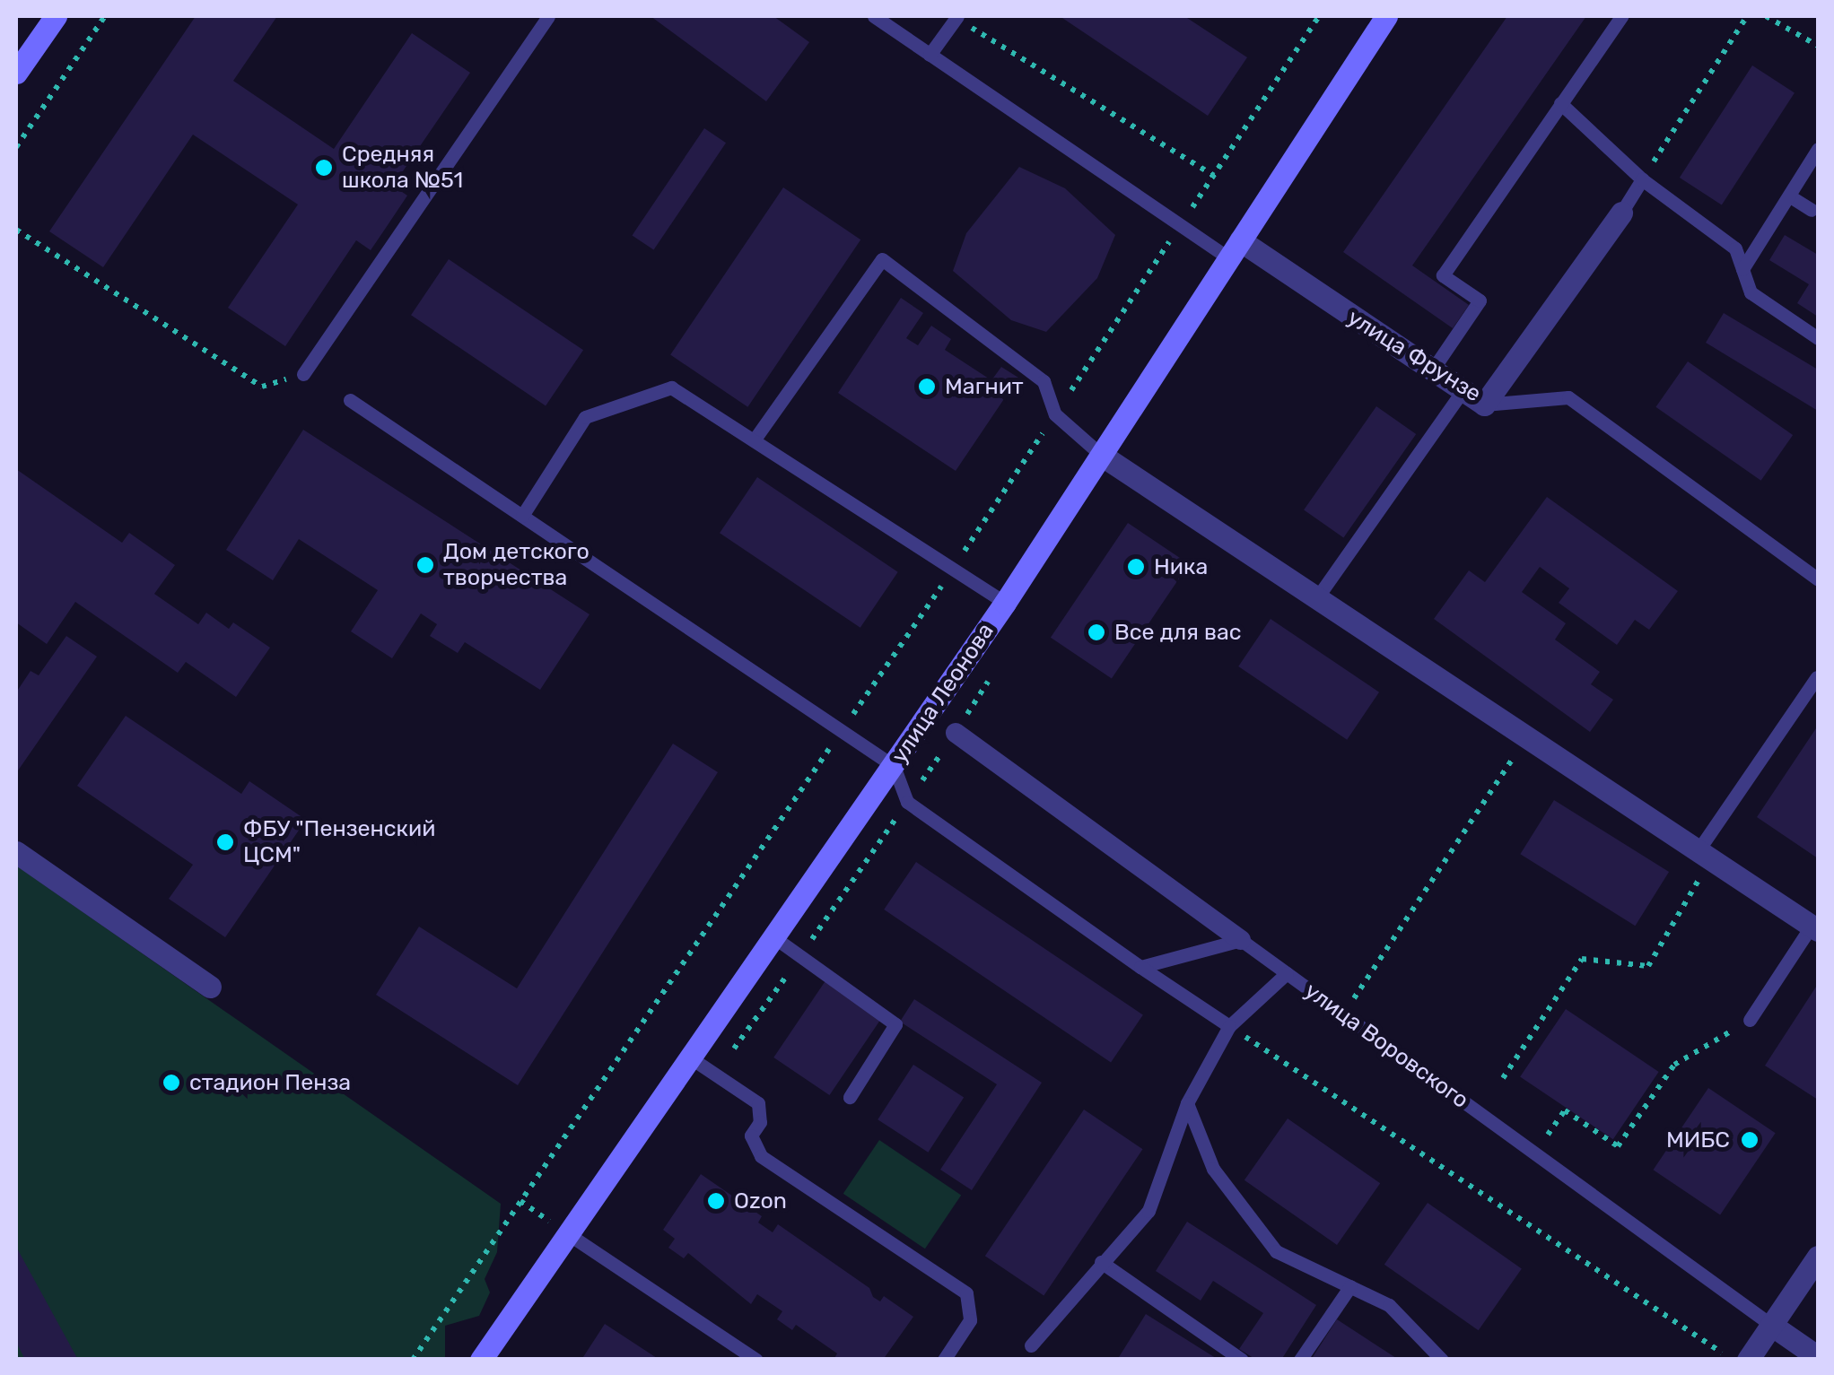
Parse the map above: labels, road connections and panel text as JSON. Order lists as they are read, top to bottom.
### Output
{
  "streets": {
    "main road": ["улица Леонова"],
    "street": ["улица Фрунзе", "улица Воровского"]
  },
  "crossings": [
    ["улица Фрунзе", "улица Леонова"]
  ],
  "places": [
    "Средняя школа №51",
    "Магнит",
    "Дом детского творчества",
    "Ника",
    "Все для вас",
    "ФБУ \"Пензенский ЦСМ\"",
    "стадион Пенза",
    "МИБС",
    "Ozon"
  ]
}
